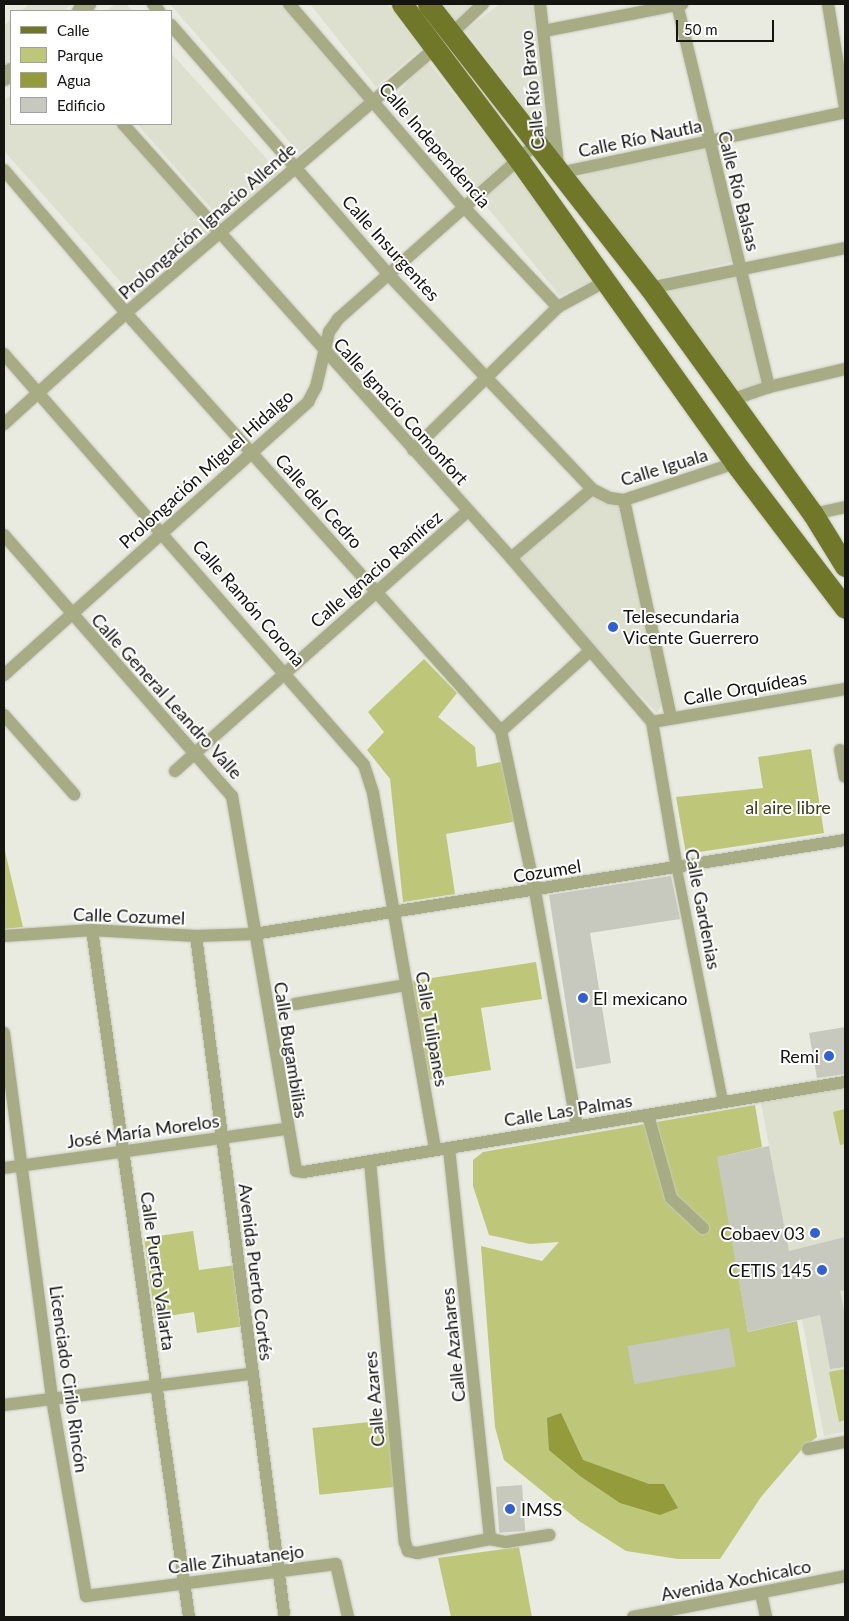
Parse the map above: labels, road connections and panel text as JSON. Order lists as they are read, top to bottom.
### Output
{
  "streets": {
    "street": [
      "Calle Río Bravo",
      "Calle Río Nautla",
      "Calle Independencia",
      "Calle Río Balsas",
      "Prolongación Ignacio Allende",
      "Calle Insurgentes",
      "Calle Ignacio Comonfort",
      "Calle Iguala",
      "Prolongación Miguel Hidalgo",
      "Calle del Cedro",
      "Calle Ignacio Ramírez",
      "Calle Ramón Corona",
      "Calle Orquídeas",
      "Calle General Leandro Valle",
      "Cozumel",
      "Calle Gardenias",
      "Calle Cozumel",
      "Calle Tulipanes",
      "Calle Bugambilias",
      "Calle Las Palmas",
      "José María Morelos",
      "Calle Puerto Vallarta",
      "Avenida Puerto Cortés",
      "Calle Azahares",
      "Licenciado Cirilo Rincón",
      "Calle Azares",
      "Calle Zihuatanejo",
      "Avenida Xochicalco"
    ]
  },
  "crossings": [
    ["Calle Río Bravo", "Calle Río Nautla"],
    ["Calle Río Bravo", "Prolongación Miguel Hidalgo"],
    ["Calle Río Nautla", "Calle Río Balsas"],
    ["Calle Independencia", "Prolongación Ignacio Allende"],
    ["Calle Independencia", "Prolongación Miguel Hidalgo"],
    ["Prolongación Ignacio Allende", "Calle Insurgentes"],
    ["Prolongación Ignacio Allende", "Calle Ignacio Comonfort"],
    ["Prolongación Ignacio Allende", "Calle del Cedro"],
    ["Prolongación Ignacio Allende", "Calle Ramón Corona"],
    ["Calle Insurgentes", "Calle Iguala"],
    ["Calle Insurgentes", "Prolongación Miguel Hidalgo"],
    ["Calle Ignacio Comonfort", "Prolongación Miguel Hidalgo"],
    ["Calle Ignacio Comonfort", "Calle Ignacio Ramírez"],
    ["Calle Ignacio Comonfort", "Calle Orquídeas"],
    ["Calle Ignacio Comonfort", "Calle Gardenias"],
    ["Prolongación Miguel Hidalgo", "Calle del Cedro"],
    ["Prolongación Miguel Hidalgo", "Calle Ramón Corona"],
    ["Prolongación Miguel Hidalgo", "Calle General Leandro Valle"],
    ["Calle del Cedro", "Calle Ignacio Ramírez"],
    ["Calle del Cedro", "Cozumel"],
    ["Calle del Cedro", "Calle Las Palmas"],
    ["Calle Ignacio Ramírez", "Calle Ramón Corona"],
    ["Calle Ignacio Ramírez", "Calle General Leandro Valle"],
    ["Calle Ramón Corona", "Cozumel"],
    ["Calle Ramón Corona", "Calle Tulipanes"],
    ["Calle Orquídeas", "Calle Gardenias"],
    ["Calle General Leandro Valle", "Cozumel"],
    ["Calle General Leandro Valle", "Calle Cozumel"],
    ["Calle General Leandro Valle", "Calle Bugambilias"],
    ["Cozumel", "Calle Gardenias"],
    ["Cozumel", "Calle Cozumel"],
    ["Cozumel", "Calle Tulipanes"],
    ["Cozumel", "Calle Bugambilias"],
    ["Calle Gardenias", "Calle Las Palmas"],
    ["Calle Cozumel", "Calle Bugambilias"],
    ["Calle Cozumel", "Calle Puerto Vallarta"],
    ["Calle Cozumel", "Avenida Puerto Cortés"],
    ["Calle Tulipanes", "Calle Las Palmas"],
    ["Calle Bugambilias", "Calle Las Palmas"],
    ["Calle Bugambilias", "José María Morelos"],
    ["Calle Las Palmas", "Calle Azahares"],
    ["Calle Las Palmas", "Calle Azares"],
    ["José María Morelos", "Calle Puerto Vallarta"],
    ["José María Morelos", "Avenida Puerto Cortés"],
    ["José María Morelos", "Licenciado Cirilo Rincón"],
    ["Calle Puerto Vallarta", "Calle Zihuatanejo"],
    ["Avenida Puerto Cortés", "Calle Zihuatanejo"],
    ["Calle Azahares", "Calle Azares"],
    ["Licenciado Cirilo Rincón", "Calle Zihuatanejo"]
  ],
  "parks": ["al aire libre"],
  "places": [
    "Telesecundaria Vicente Guerrero",
    "El mexicano",
    "Remi",
    "Cobaev 03",
    "CETIS 145",
    "IMSS"
  ],
  "legend": [
    "Calle",
    "Parque",
    "Agua",
    "Edificio"
  ],
  "scale_bar": "50 m"
}
